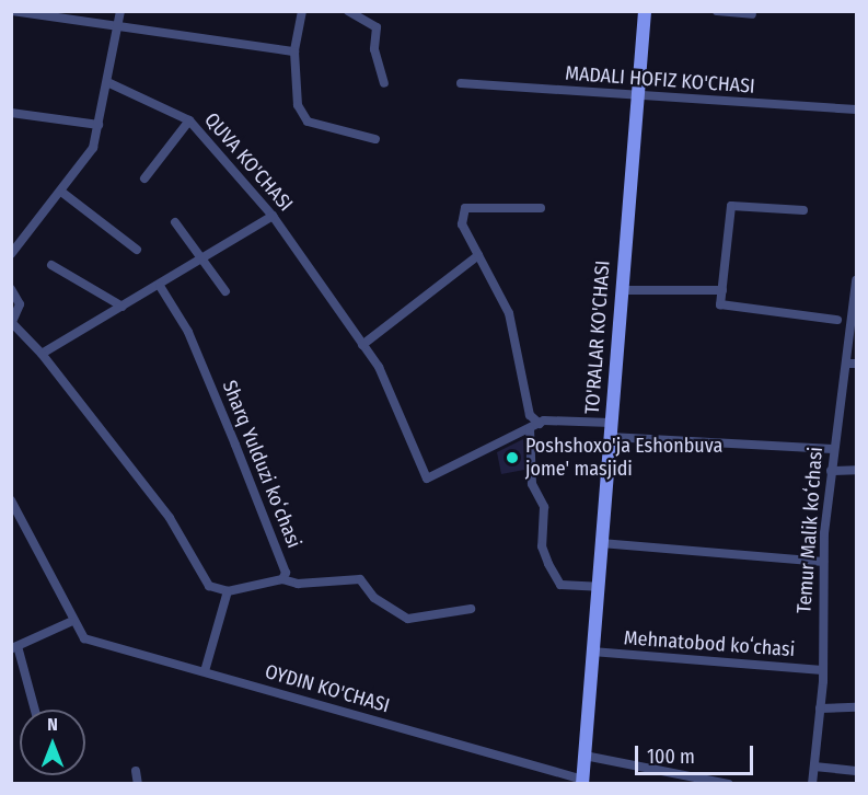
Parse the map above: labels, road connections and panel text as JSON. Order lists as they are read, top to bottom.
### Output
{
  "streets": {
    "street": [
      "MADALI HOFIZ KO'CHASI",
      "QUVA KO'CHASI",
      "TO'RALAR KO'CHASI",
      "Sharq Yulduzi koʻchasi",
      "Temur Malik koʻchasi",
      "Mehnatobod koʻchasi",
      "OYDIN KO'CHASI"
    ]
  },
  "crossings": [
    ["MADALI HOFIZ KO'CHASI", "TO'RALAR KO'CHASI"],
    ["TO'RALAR KO'CHASI", "Mehnatobod koʻchasi"],
    ["TO'RALAR KO'CHASI", "OYDIN KO'CHASI"],
    ["Temur Malik koʻchasi", "Mehnatobod koʻchasi"]
  ],
  "places": ["Poshshoxo'ja Eshonbuva jome' masjidi"],
  "scale_bar": "100 m",
  "north": "top"
}
